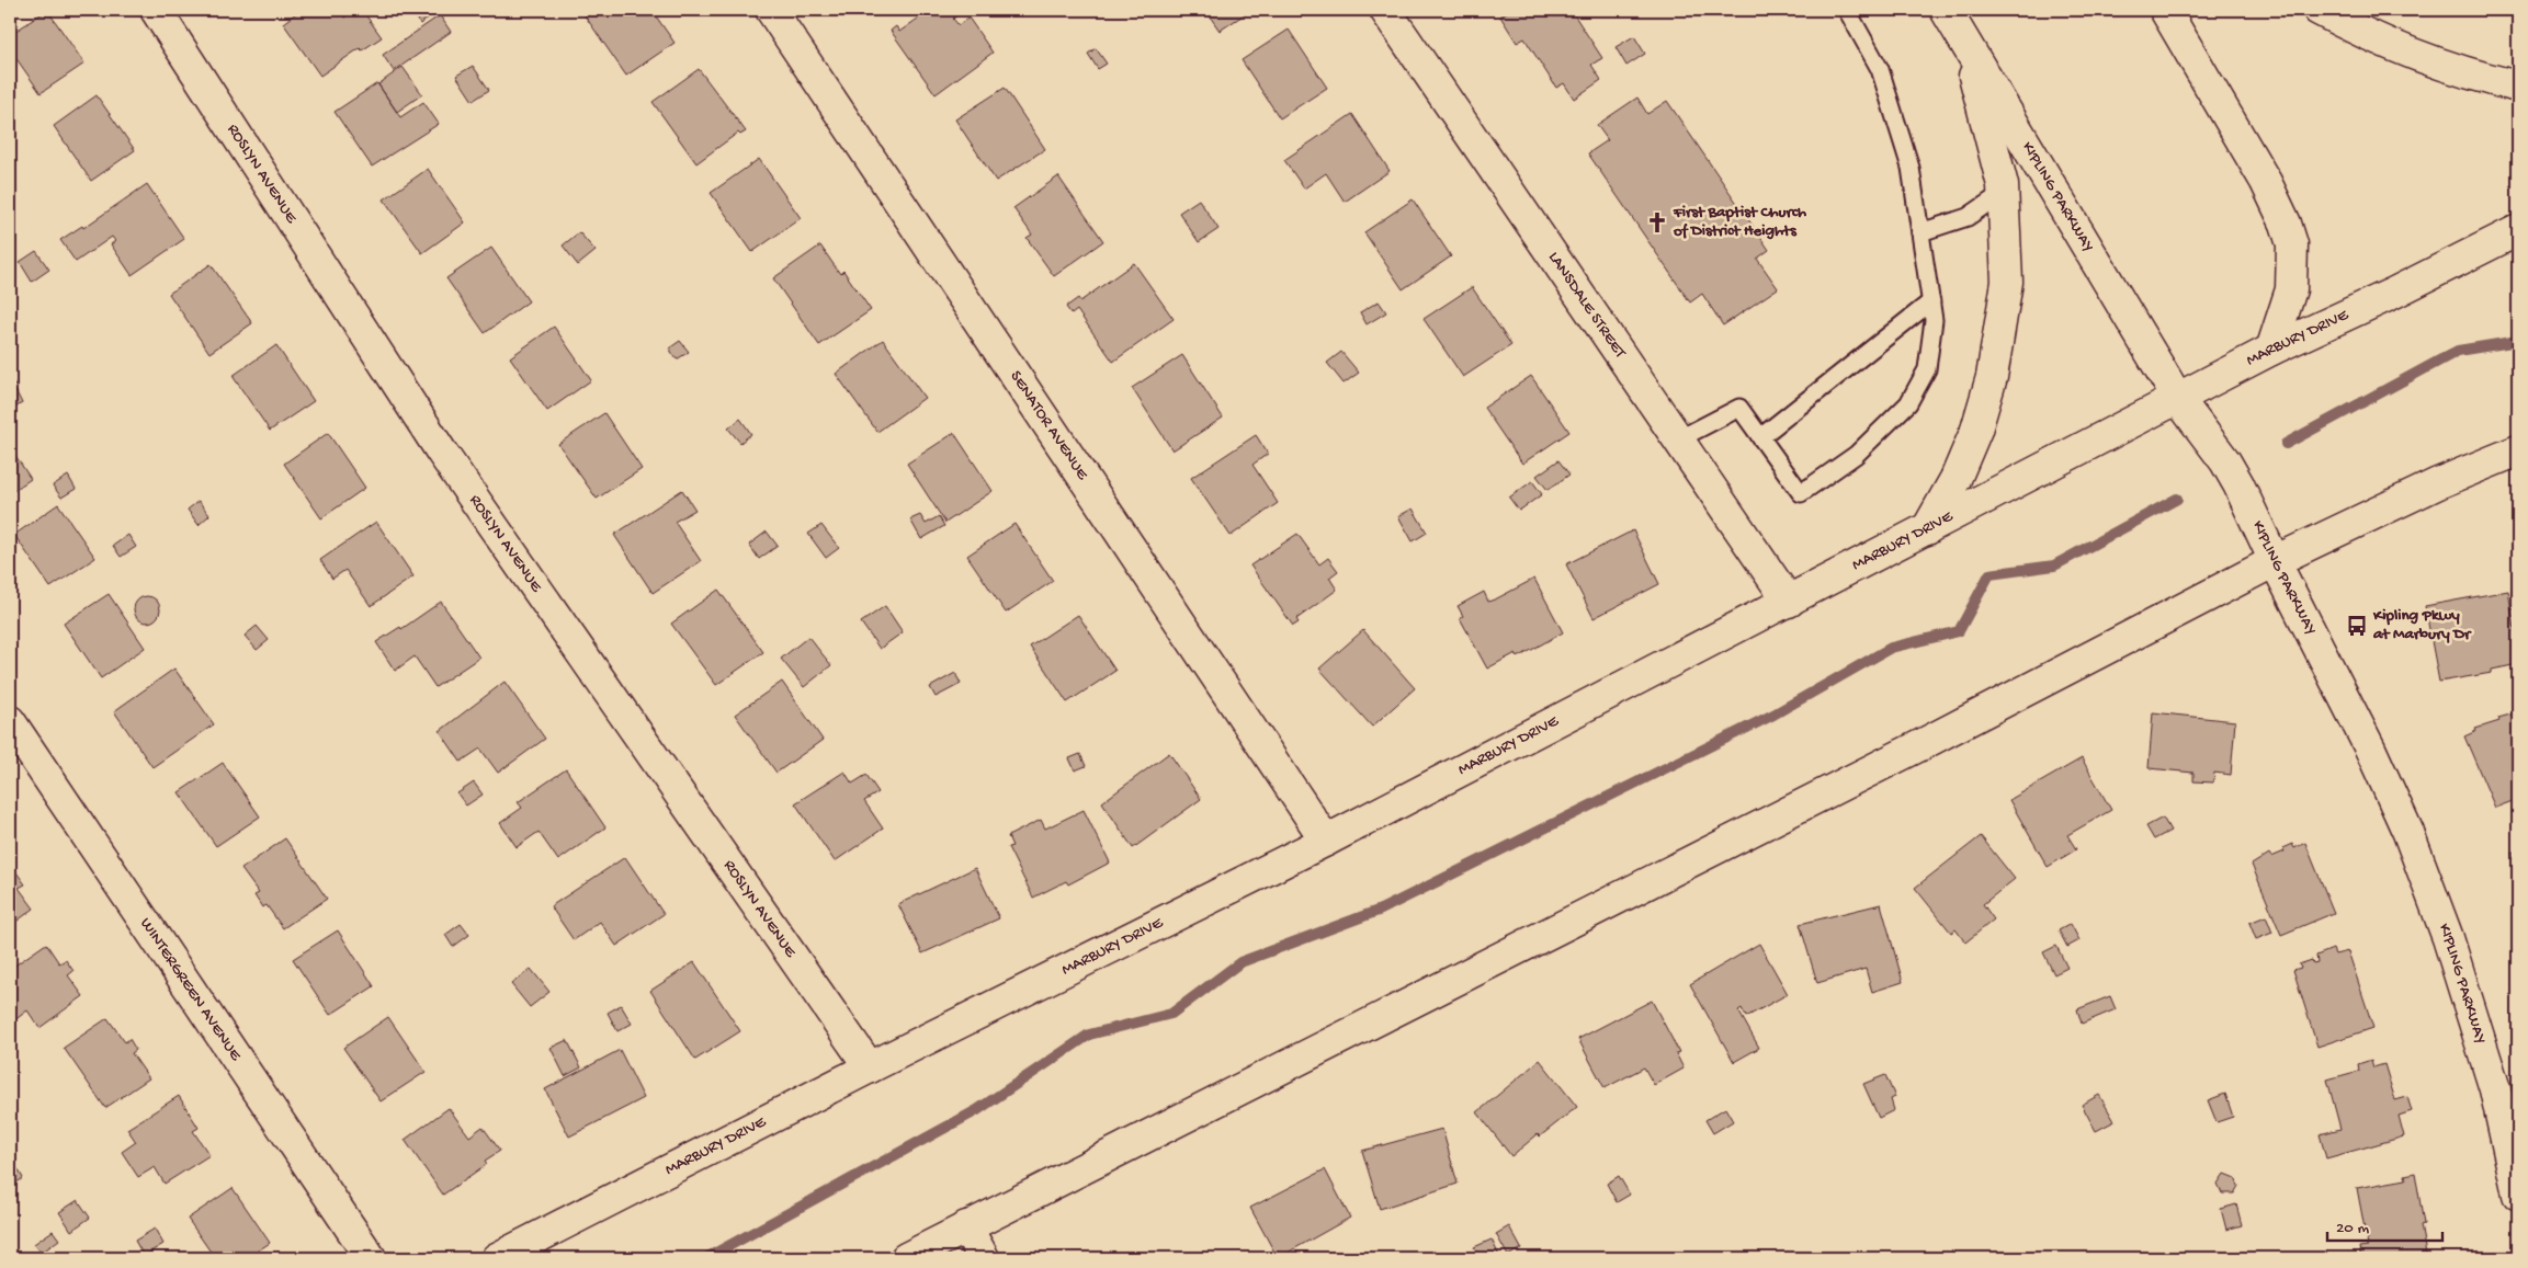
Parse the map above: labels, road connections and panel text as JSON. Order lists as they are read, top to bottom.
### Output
{
  "streets": {
    "street": [
      "ROSLYN AVENUE",
      "KIPLING PARKWAY",
      "LANSDALE STREET",
      "MARBURY DRIVE",
      "SENATOR AVENUE",
      "WINTERGREEN AVENUE"
    ]
  },
  "crossings": [
    ["ROSLYN AVENUE", "MARBURY DRIVE"],
    ["KIPLING PARKWAY", "MARBURY DRIVE"],
    ["LANSDALE STREET", "MARBURY DRIVE"],
    ["MARBURY DRIVE", "SENATOR AVENUE"]
  ],
  "places": {
    "church": ["First Baptist Church of District Heights"],
    "bus stop": ["Kipling Pkwy at Marbury Dr"]
  },
  "scale_bar": "20 m"
}
